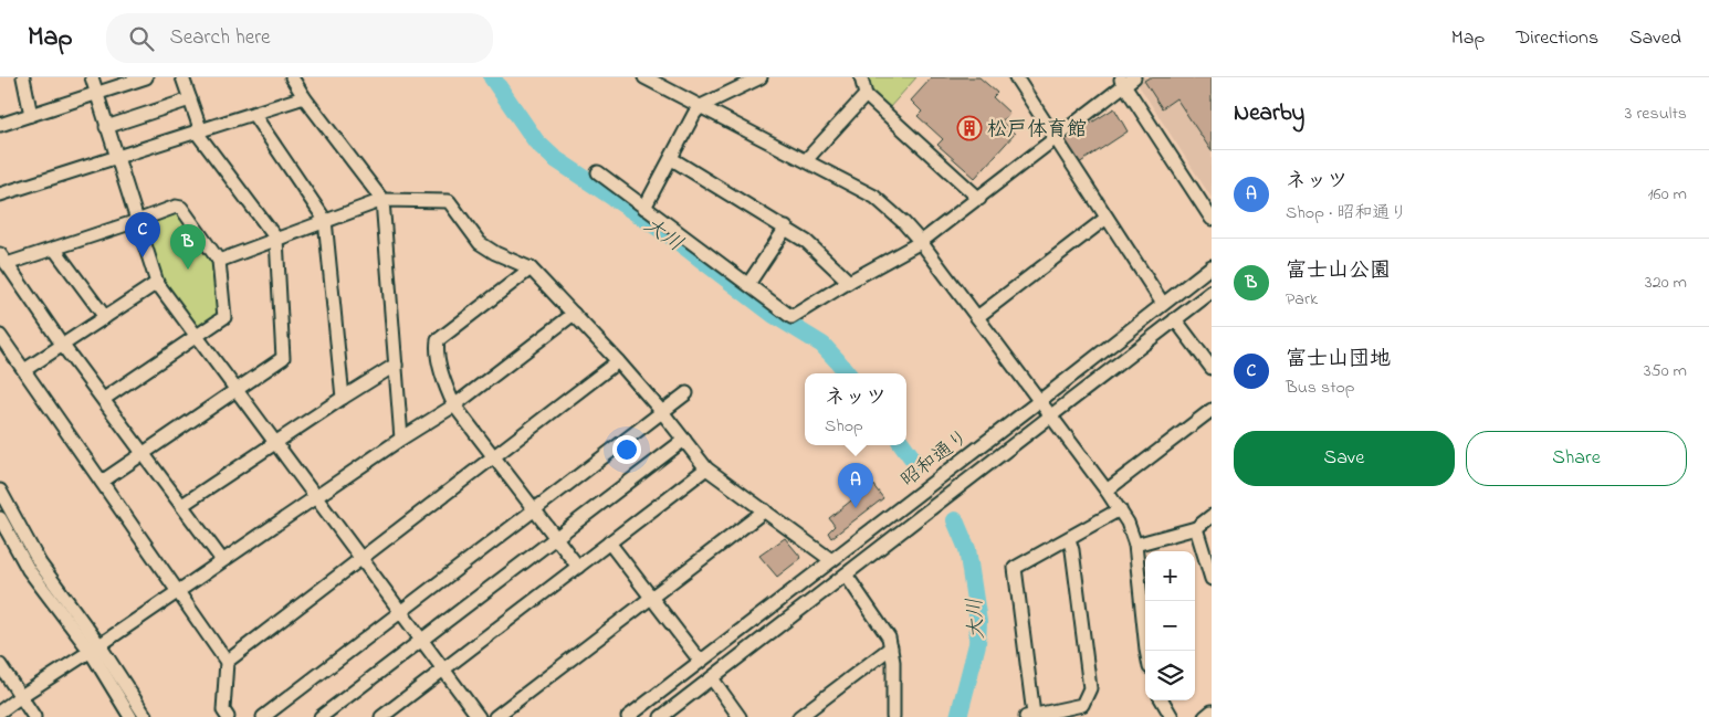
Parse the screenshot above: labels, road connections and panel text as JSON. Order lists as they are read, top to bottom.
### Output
{
  "streets": {
    "street": ["昭和通り"]
  },
  "water": ["大川"],
  "places": {
    "building": ["松戸体育館"]
  },
  "page": {
    "header": "Map",
    "search": "Search here",
    "nav": ["Map", "Directions", "Saved"],
    "heading": ["Nearby", "3 results"],
    "list": [
      {
        "mark": "A",
        "name": "ネッツ",
        "note": "Shop · 昭和通り",
        "value": "160 m"
      },
      {
        "mark": "B",
        "name": "富士山公園",
        "note": "Park",
        "value": "320 m"
      },
      {
        "mark": "C",
        "name": "富士山団地",
        "note": "Bus stop",
        "value": "350 m"
      }
    ],
    "pins": ["C", "B", "A"],
    "popup": ["ネッツ", "Shop"],
    "buttons": ["Save", "Share"],
    "map_buttons": ["+", "−"]
  }
}
